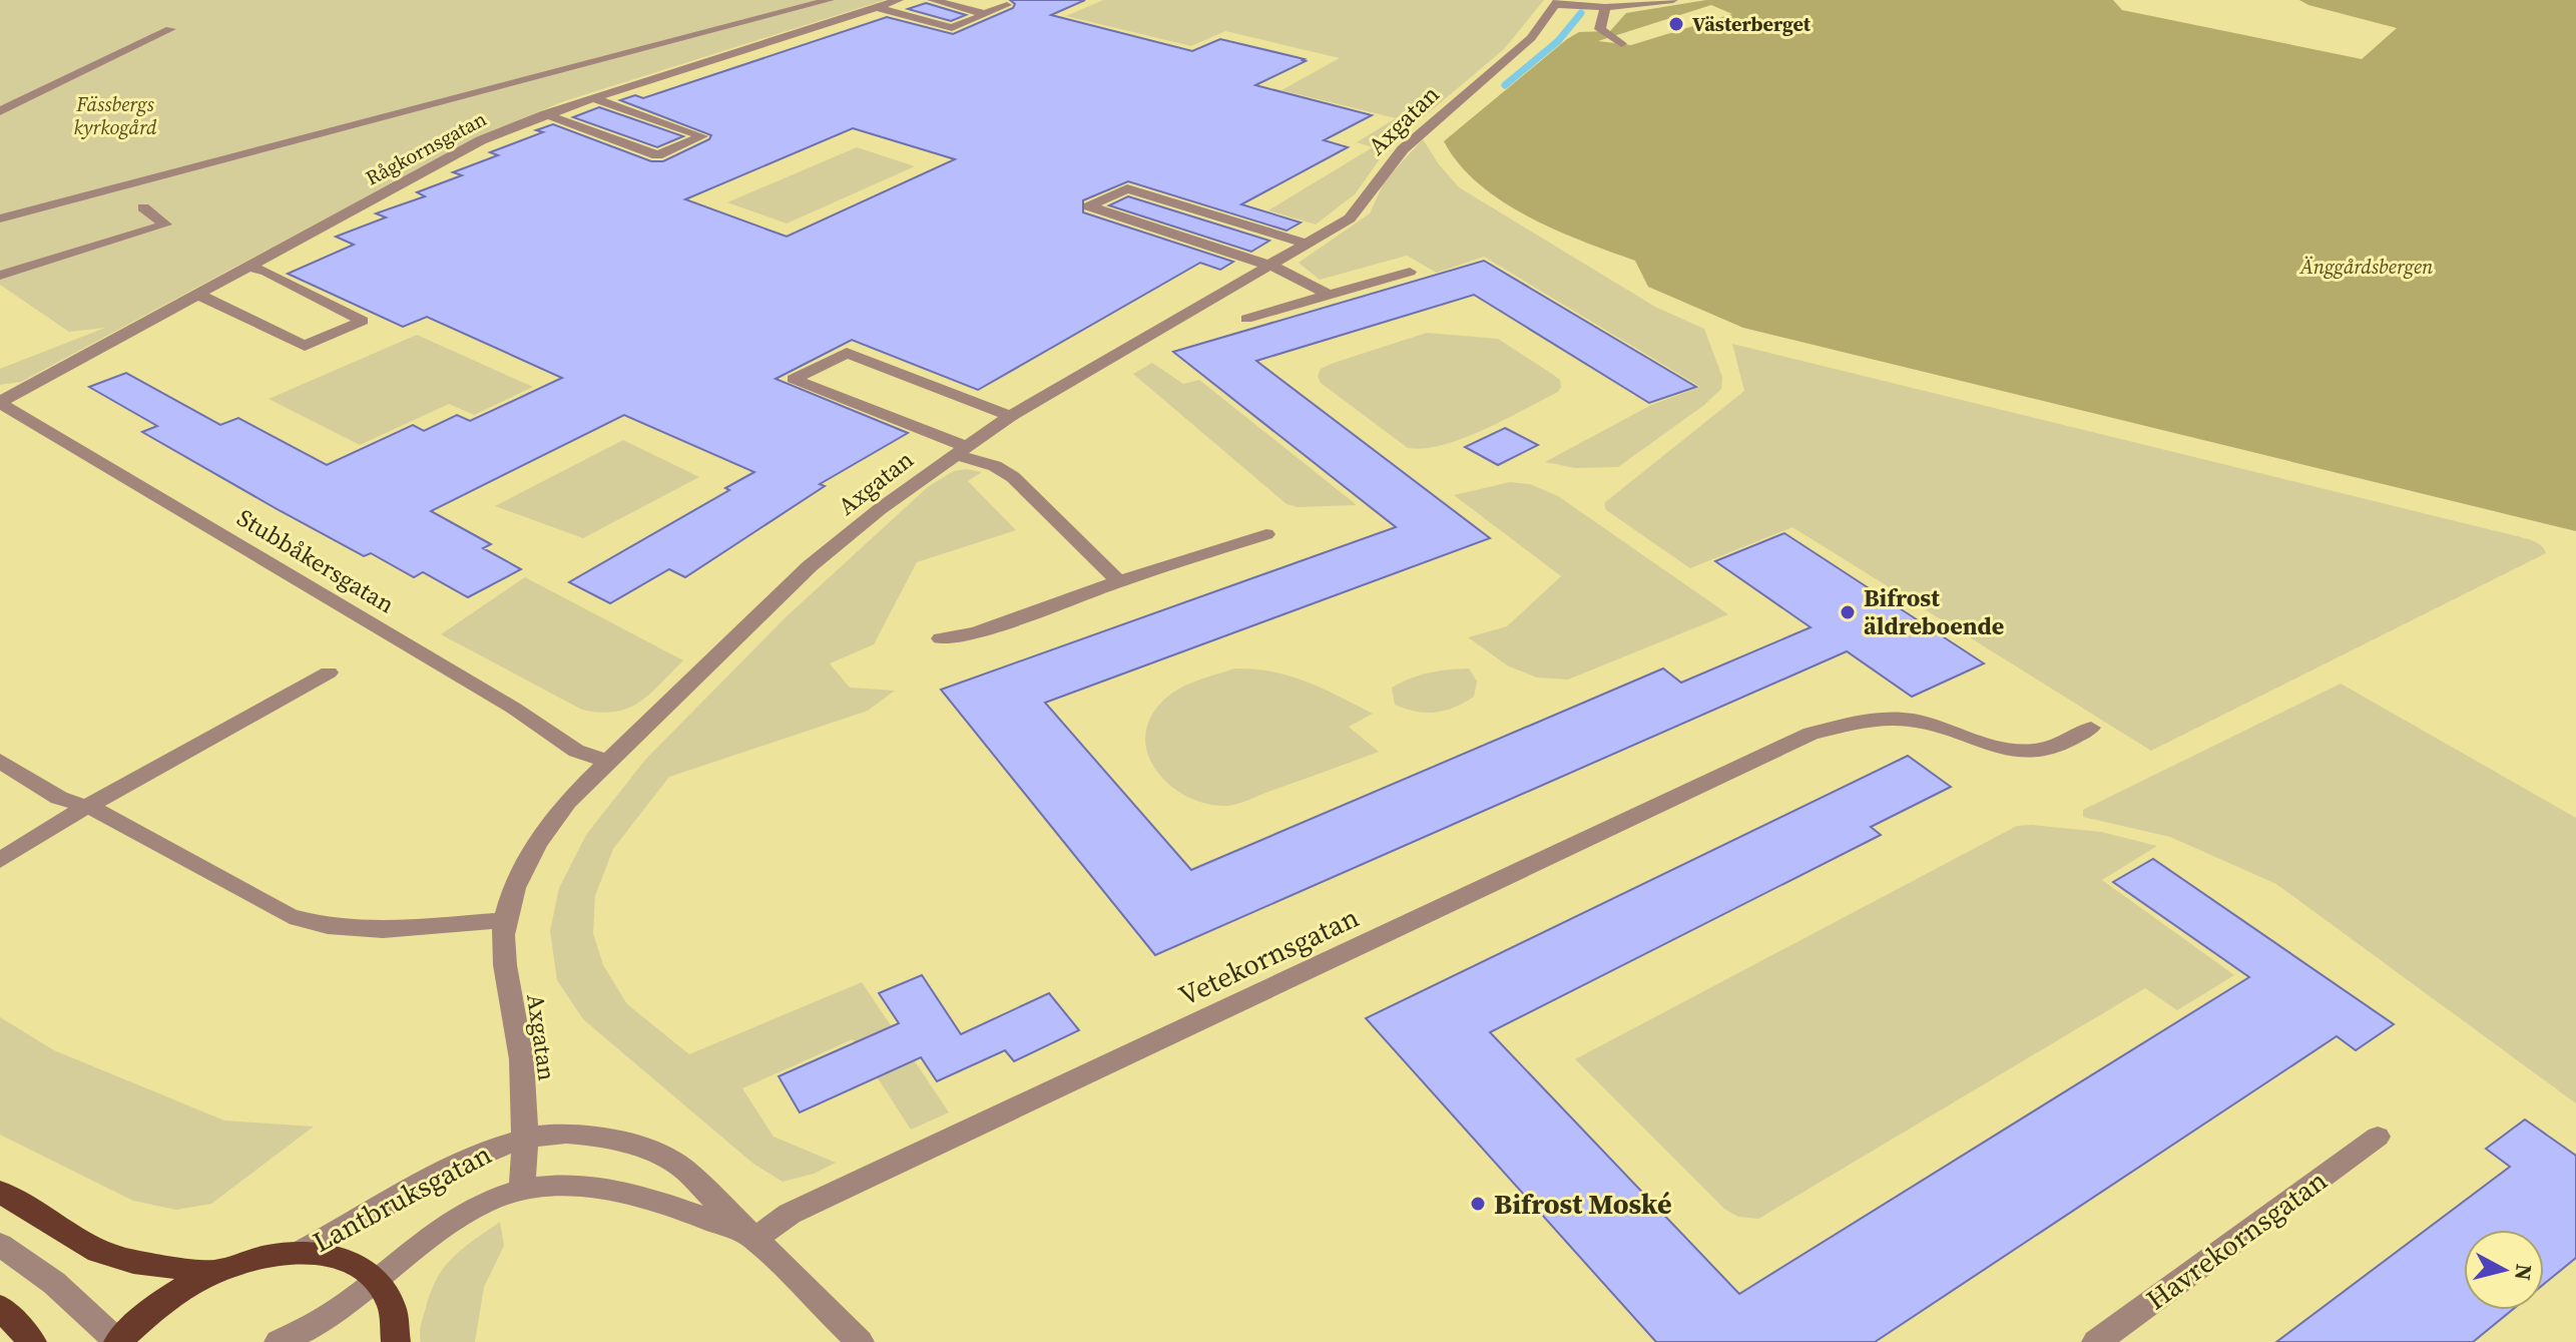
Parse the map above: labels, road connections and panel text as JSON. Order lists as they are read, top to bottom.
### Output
{
  "streets": {
    "street": [
      "Axgatan",
      "Rågkornsgatan",
      "Stubbåkersgatan",
      "Vetekornsgatan",
      "Lantbruksgatan",
      "Havrekornsgatan"
    ]
  },
  "crossings": [
    ["Axgatan", "Stubbåkersgatan"],
    ["Axgatan", "Lantbruksgatan"],
    ["Rågkornsgatan", "Stubbåkersgatan"],
    ["Vetekornsgatan", "Lantbruksgatan"]
  ],
  "parks": ["Fässbergs kyrkogård", "Änggårdsbergen"],
  "places": ["Västerberget", "Bifrost äldreboende", "Bifrost Moské"],
  "north": "right"
}
